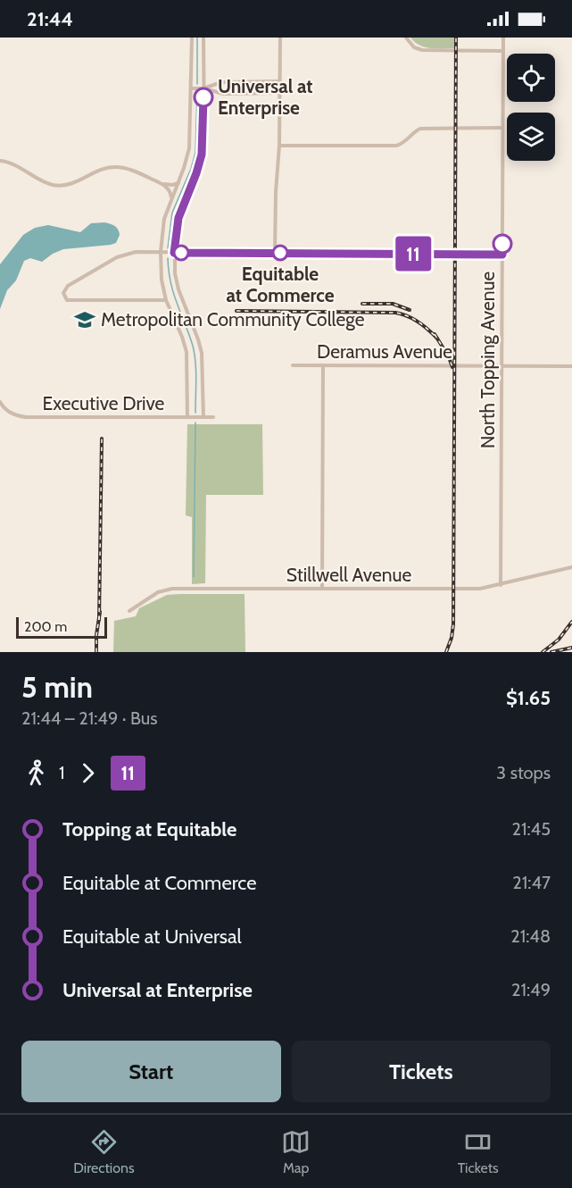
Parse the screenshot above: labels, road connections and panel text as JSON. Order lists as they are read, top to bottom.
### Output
{
  "streets": {
    "street": [
      "Deramus Avenue",
      "North Topping Avenue",
      "Executive Drive",
      "Stillwell Avenue"
    ]
  },
  "crossings": [
    ["Deramus Avenue", "North Topping Avenue"],
    ["North Topping Avenue", "Stillwell Avenue"]
  ],
  "places": {
    "other": ["Universal at Enterprise", "Equitable at Commerce"],
    "school or university": ["Metropolitan Community College"]
  },
  "lines": ["bus line 11"],
  "scale_bar": "200 m",
  "page": {
    "status": "21:44",
    "on_map": "11",
    "scale": "200 m",
    "heading": ["5 min", "21:44 – 21:49 · Bus", "$1.65"],
    "legs": ["1", "11", "3 stops"],
    "list": [
      {
        "name": "Topping at Equitable",
        "value": "21:45"
      },
      {
        "name": "Equitable at Commerce",
        "value": "21:47"
      },
      {
        "name": "Equitable at Universal",
        "value": "21:48"
      },
      {
        "name": "Universal at Enterprise",
        "value": "21:49"
      }
    ],
    "buttons": ["Start", "Tickets"],
    "tabs": ["Directions", "Map", "Tickets"]
  }
}
